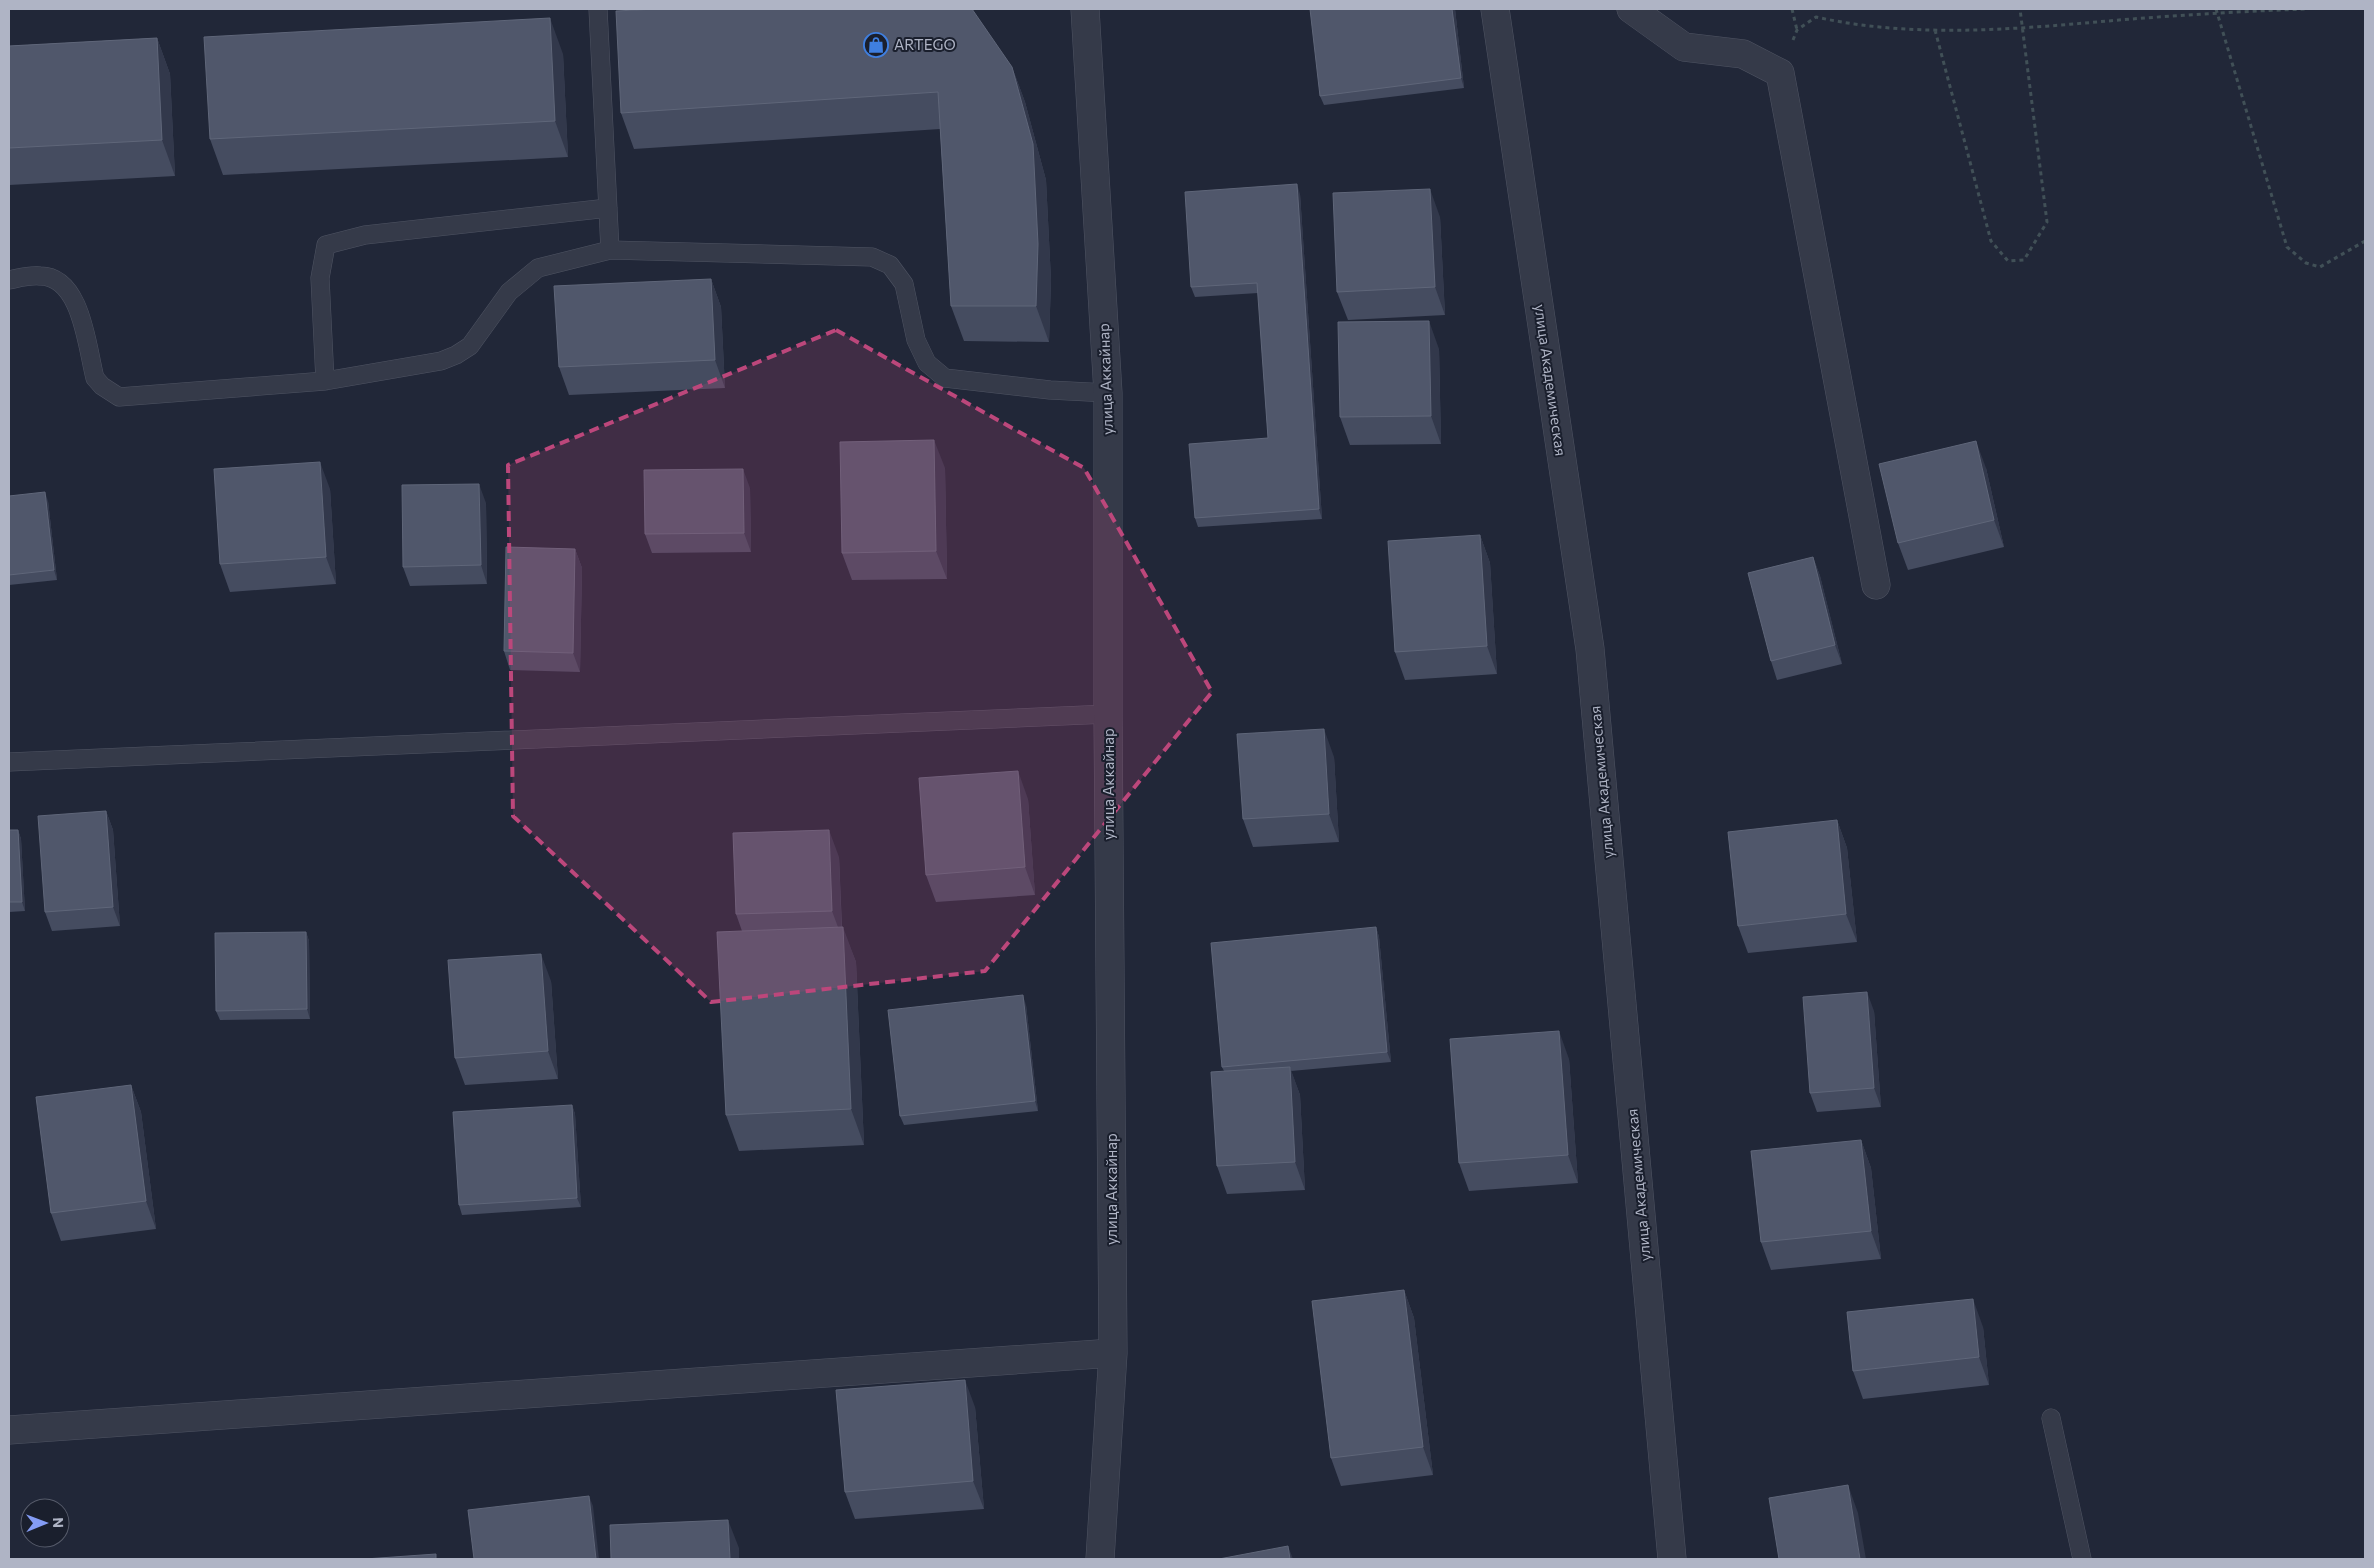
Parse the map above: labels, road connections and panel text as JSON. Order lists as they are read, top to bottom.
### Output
{
  "streets": {
    "street": ["улица Аккайнар", "улица Академическая"]
  },
  "places": {
    "shop": ["ARTEGO"]
  },
  "north": "right"
}
